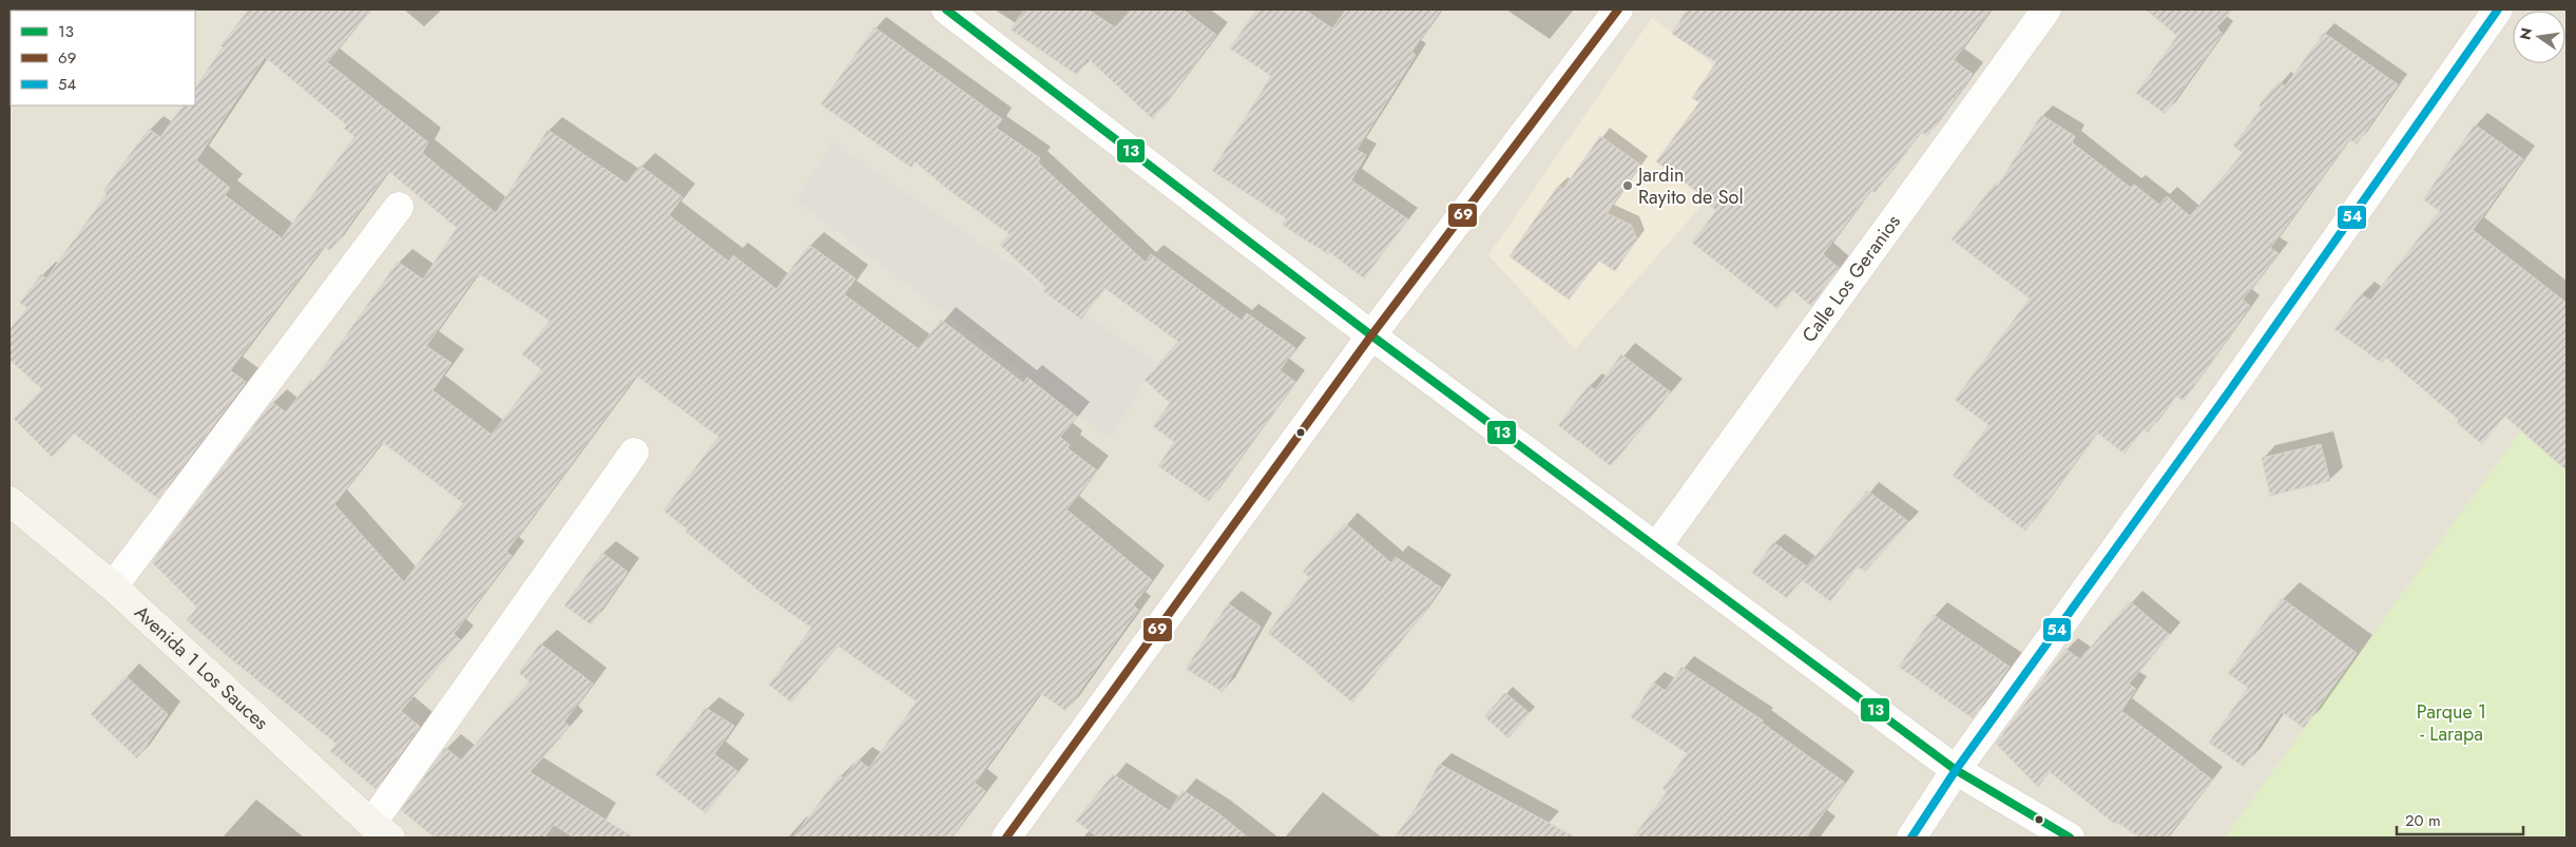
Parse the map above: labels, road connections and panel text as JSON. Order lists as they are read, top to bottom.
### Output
{
  "streets": {
    "street": ["Calle Los Geranios", "Avenida 1 Los Sauces"]
  },
  "parks": ["Parque 1 - Larapa"],
  "places": ["Jardin Rayito de Sol"],
  "lines": ["transit line 13", "transit line 69", "transit line 54"],
  "legend": ["13", "69", "54"],
  "scale_bar": "20 m",
  "north": "left"
}
